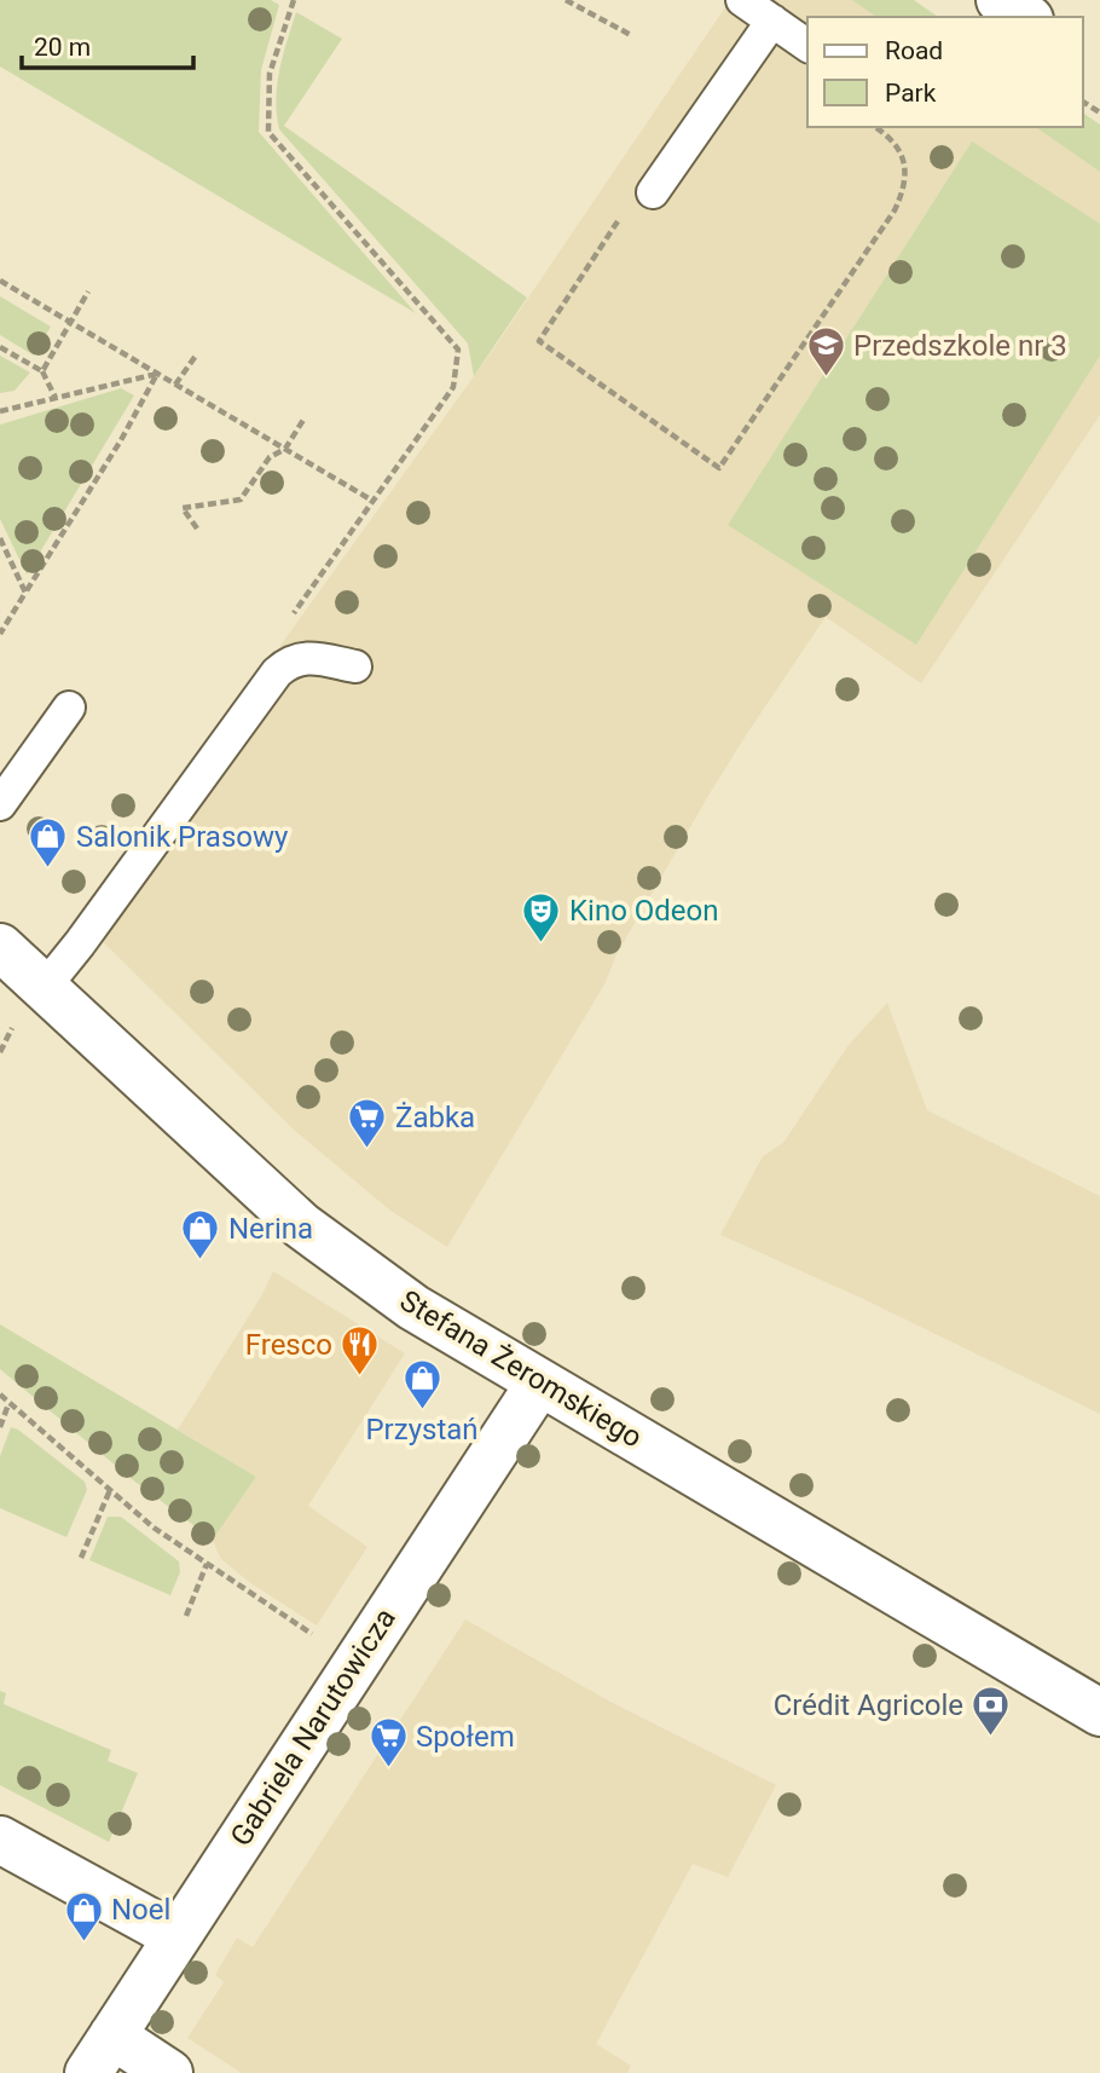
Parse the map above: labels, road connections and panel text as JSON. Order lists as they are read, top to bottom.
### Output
{
  "streets": {
    "street": ["Stefana Żeromskiego", "Gabriela Narutowicza"]
  },
  "crossings": [
    ["Stefana Żeromskiego", "Gabriela Narutowicza"]
  ],
  "places": {
    "school or university": ["Przedszkole nr 3"],
    "shop": [
      "Salonik Prasowy",
      "Nerina",
      "Przystań",
      "Noel"
    ],
    "theatre": ["Kino Odeon"],
    "supermarket": ["Żabka", "Społem"],
    "restaurant": ["Fresco"],
    "bank": ["Crédit Agricole"]
  },
  "legend": ["Road", "Park"],
  "scale_bar": "20 m"
}
